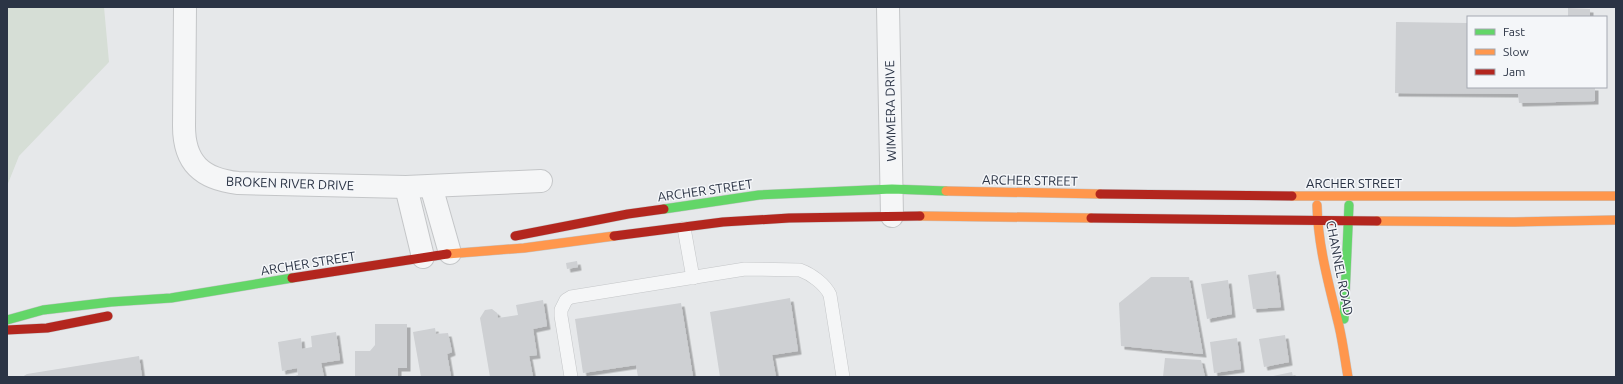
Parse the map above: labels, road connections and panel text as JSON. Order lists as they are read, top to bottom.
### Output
{
  "streets": {
    "main road": ["ARCHER STREET", "CHANNEL ROAD"],
    "street": ["WIMMERA DRIVE", "BROKEN RIVER DRIVE"]
  },
  "crossings": [
    ["WIMMERA DRIVE", "ARCHER STREET"],
    ["ARCHER STREET", "CHANNEL ROAD"]
  ],
  "legend": ["Fast", "Slow", "Jam"]
}
